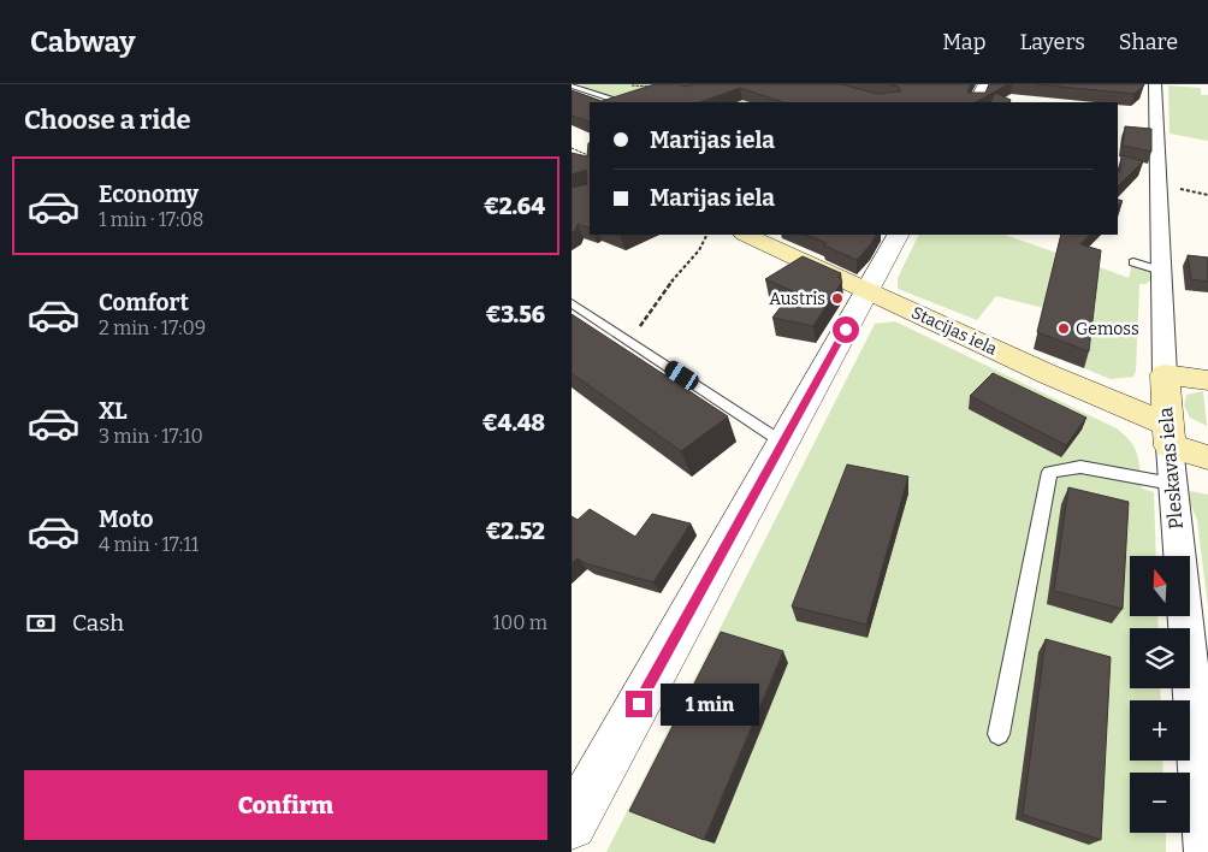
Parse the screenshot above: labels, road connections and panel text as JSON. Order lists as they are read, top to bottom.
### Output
{
  "streets": {
    "main road": ["Stacijas iela", "Pleskavas iela"]
  },
  "crossings": [
    ["Stacijas iela", "Pleskavas iela"]
  ],
  "places": ["Austris", "Gemoss"],
  "north": "top",
  "page": {
    "header": "Cabway",
    "nav": ["Map", "Layers", "Share"],
    "heading": "Choose a ride",
    "banner": ["Marijas iela", "Marijas iela"],
    "list": [
      {
        "name": "Economy",
        "note": "1 min · 17:08",
        "value": "€2.64"
      },
      {
        "name": "Comfort",
        "note": "2 min · 17:09",
        "value": "€3.56"
      },
      {
        "name": "XL",
        "note": "3 min · 17:10",
        "value": "€4.48"
      },
      {
        "name": "Moto",
        "note": "4 min · 17:11",
        "value": "€2.52"
      }
    ],
    "map_buttons": ["+", "−"],
    "pay": ["Cash", "100 m"],
    "bubble": "1 min",
    "buttons": "Confirm"
  }
}
